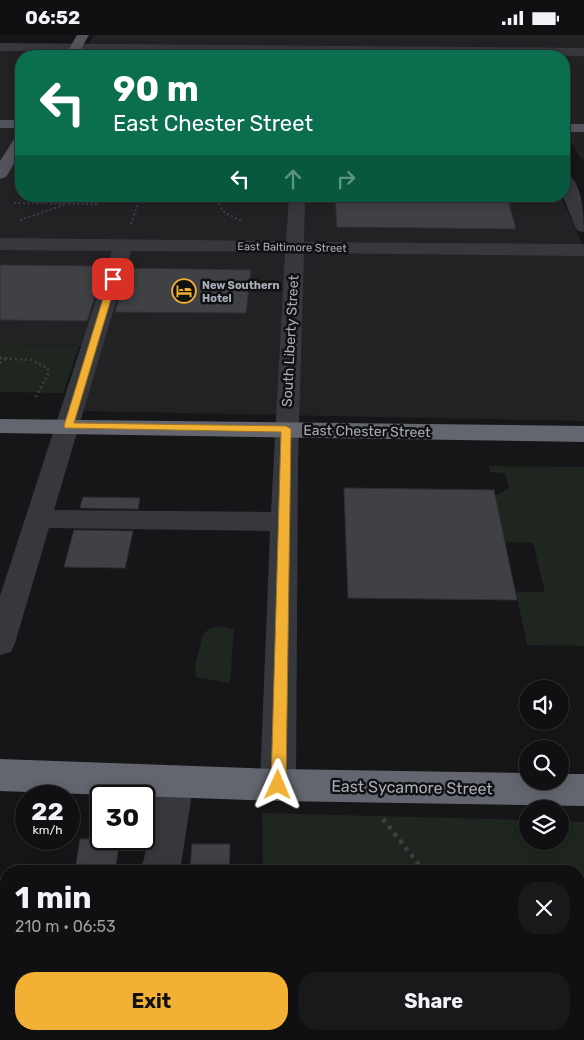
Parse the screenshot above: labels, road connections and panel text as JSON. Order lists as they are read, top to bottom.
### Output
{
  "streets": {
    "highway": ["East Chester Street", "East Sycamore Street"],
    "street": ["East Baltimore Street", "South Liberty Street"]
  },
  "crossings": [
    ["East Baltimore Street", "South Liberty Street"],
    ["South Liberty Street", "East Chester Street"],
    ["South Liberty Street", "East Sycamore Street"]
  ],
  "places": {
    "hotel": ["New Southern Hotel"]
  },
  "page": {
    "status": "06:52",
    "turn": ["90 m", "East Chester Street"],
    "speed": "22 km/h",
    "limit": "30",
    "heading": ["1 min", "210 m · 06:53"],
    "buttons": ["Exit", "Share"]
  }
}
